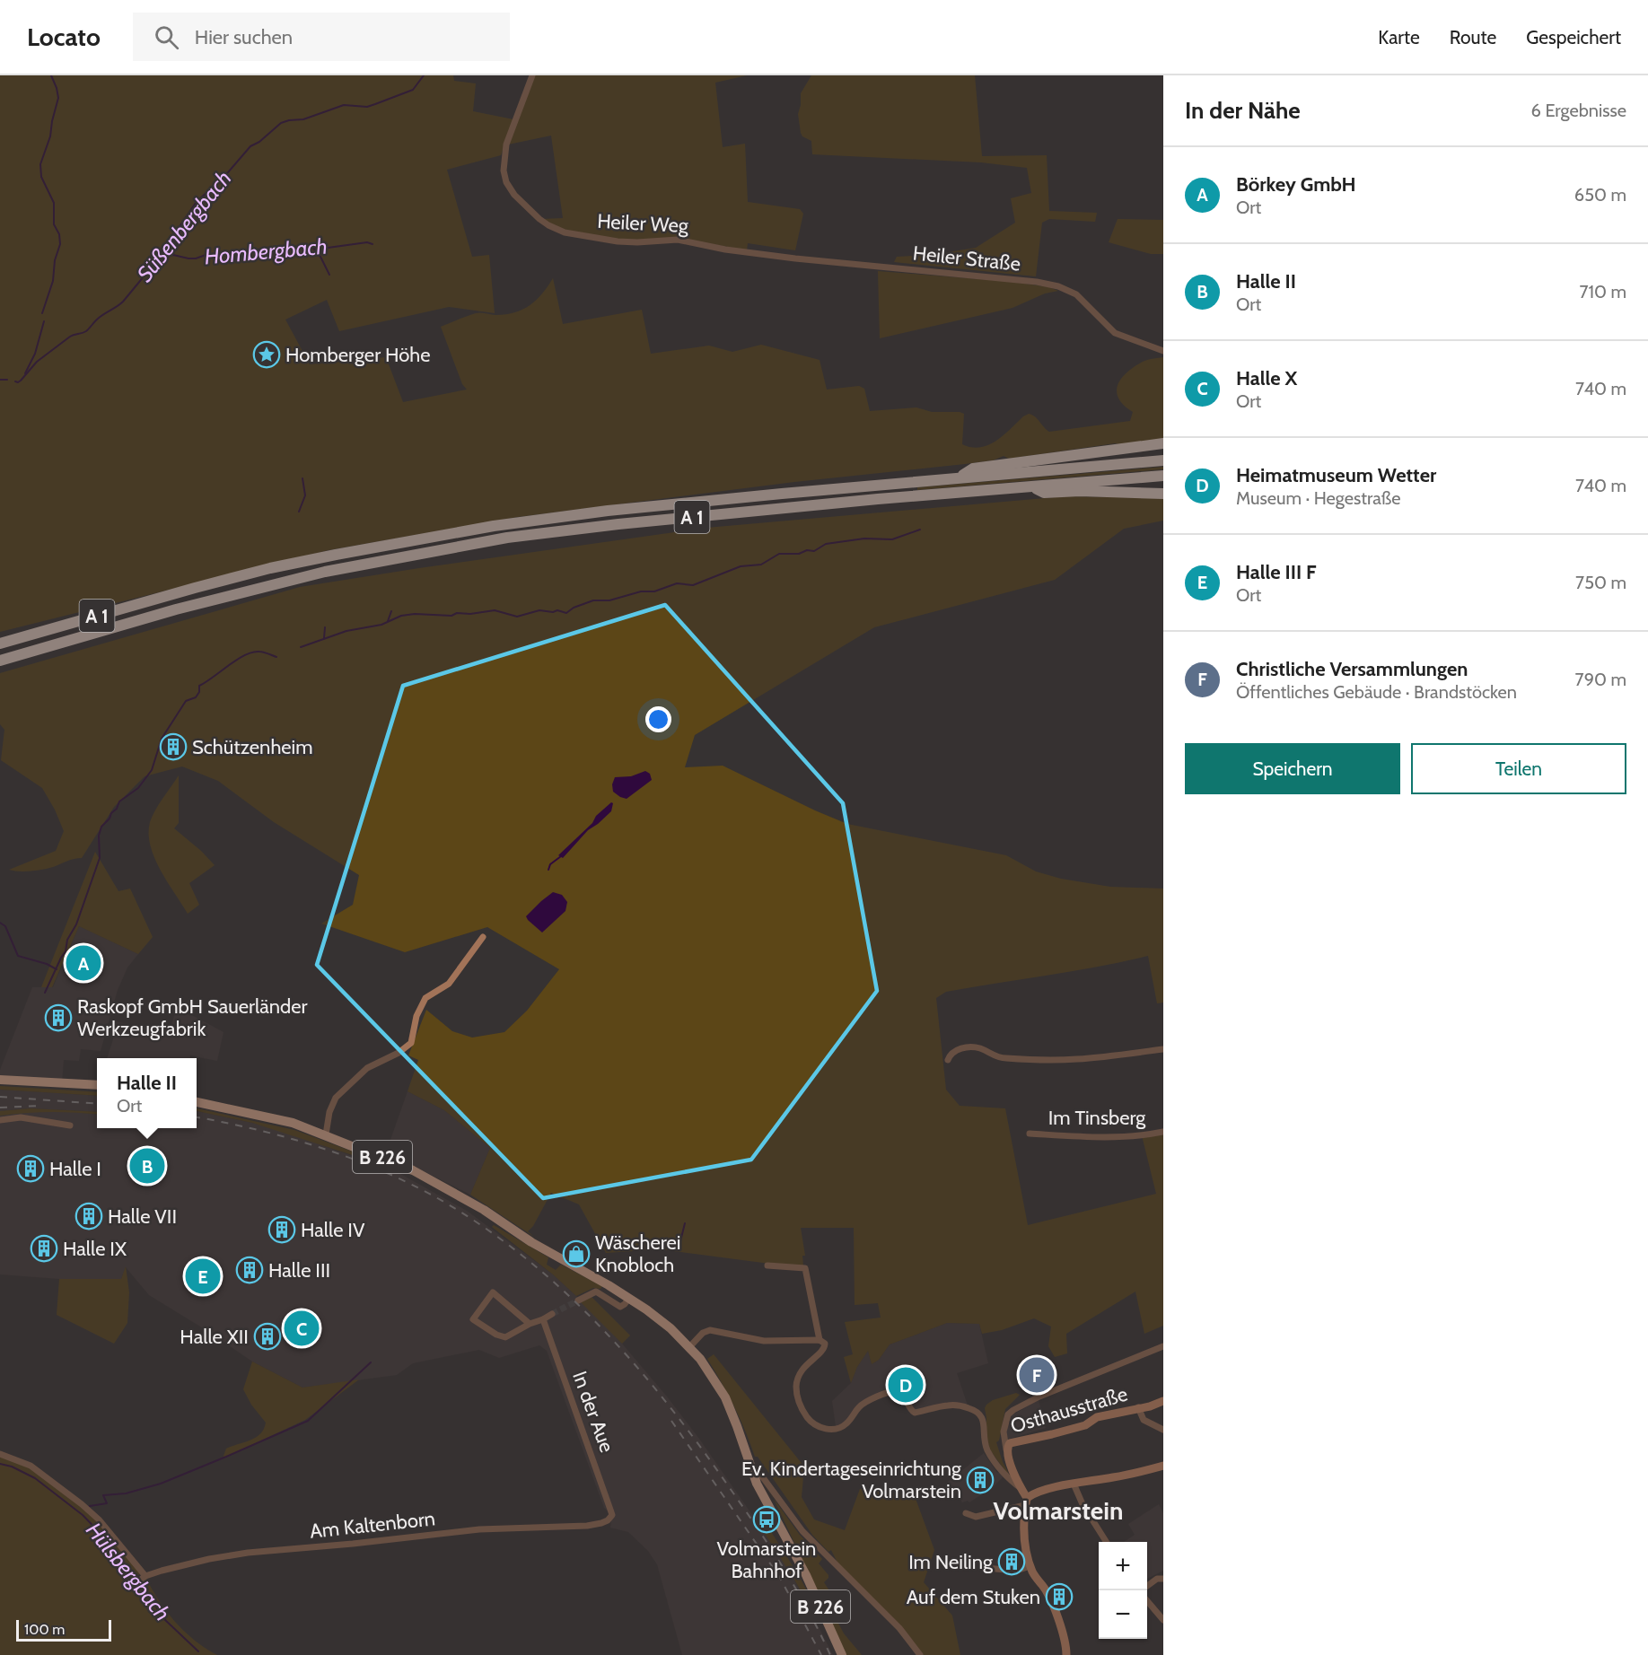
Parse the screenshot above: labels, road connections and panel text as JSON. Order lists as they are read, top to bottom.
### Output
{
  "streets": {
    "highway": ["A 1"],
    "main road": ["B 226"],
    "street": [
      "Heiler Weg",
      "Heiler Straße",
      "Im Tinsberg",
      "Osthausstraße",
      "In der Aue",
      "Am Kaltenborn"
    ]
  },
  "crossings": [
    ["Heiler Weg", "Heiler Straße"],
    ["In der Aue", "Am Kaltenborn"]
  ],
  "districts": ["Volmarstein"],
  "water": ["Süßenbergbach", "Hombergbach", "Hülsbergbach"],
  "places": {
    "place": ["Homberger Höhe"],
    "building": [
      "Schützenheim",
      "Raskopf GmbH Sauerländer Werkzeugfabrik",
      "Halle I",
      "Halle VII",
      "Halle IV",
      "Halle IX",
      "Halle III",
      "Halle XII",
      "Ev. Kindertageseinrichtung Volmarstein",
      "Im Neiling",
      "Auf dem Stuken"
    ],
    "shop": ["Wäscherei Knobloch"],
    "bus stop": ["Volmarstein Bahnhof"]
  },
  "scale_bar": "100 m",
  "page": {
    "header": "Locato",
    "search": "Hier suchen",
    "nav": ["Karte", "Route", "Gespeichert"],
    "heading": ["In der Nähe", "6 Ergebnisse"],
    "list": [
      {
        "mark": "A",
        "name": "Börkey GmbH",
        "note": "Ort",
        "value": "650 m"
      },
      {
        "mark": "B",
        "name": "Halle II",
        "note": "Ort",
        "value": "710 m"
      },
      {
        "mark": "C",
        "name": "Halle X",
        "note": "Ort",
        "value": "740 m"
      },
      {
        "mark": "D",
        "name": "Heimatmuseum Wetter",
        "note": "Museum · Hegestraße",
        "value": "740 m"
      },
      {
        "mark": "E",
        "name": "Halle III F",
        "note": "Ort",
        "value": "750 m"
      },
      {
        "mark": "F",
        "name": "Christliche Versammlungen",
        "note": "Öffentliches Gebäude · Brandstöcken",
        "value": "790 m"
      }
    ],
    "buttons": ["Speichern", "Teilen"],
    "pins": [
      "A",
      "B",
      "E",
      "C",
      "F",
      "D"
    ],
    "popup": ["Halle II", "Ort"],
    "map_buttons": ["+", "−"],
    "scale": "100 m"
  }
}
